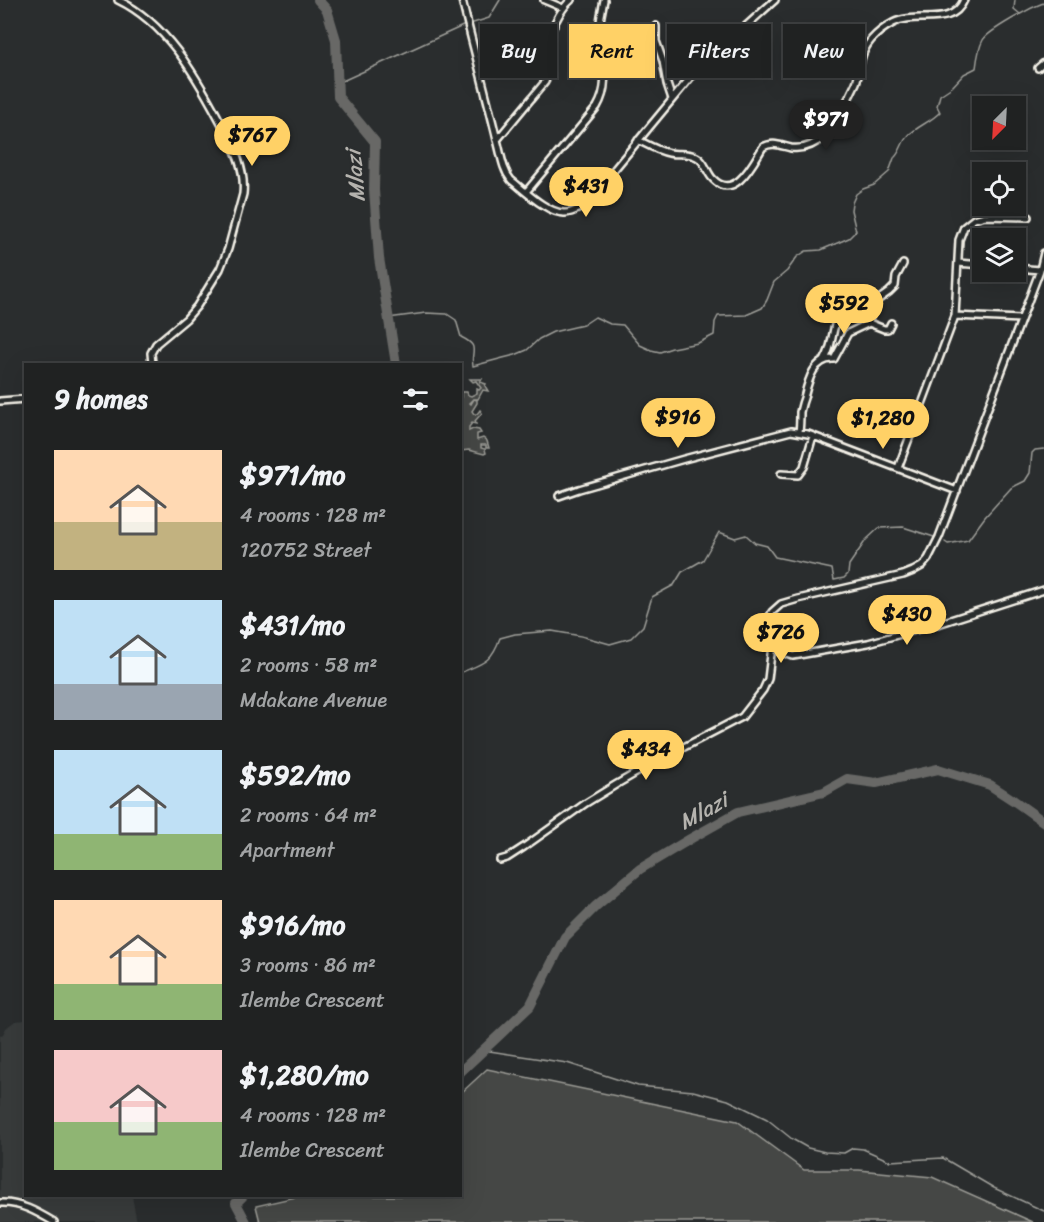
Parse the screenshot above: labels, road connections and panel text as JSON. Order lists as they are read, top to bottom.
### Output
{
  "water": ["Mlazi"],
  "north": "bottom left",
  "page": {
    "chip": [
      "Buy",
      "Rent",
      "Filters",
      "New"
    ],
    "price": [
      "$971",
      "$767",
      "$431",
      "$592",
      "$916",
      "$1,280",
      "$430",
      "$726",
      "$434"
    ],
    "heading": "9 homes",
    "list": [
      {
        "name": "$971/mo",
        "note": "4 rooms · 128 m² · 120752 Street"
      },
      {
        "name": "$431/mo",
        "note": "2 rooms · 58 m² · Mdakane Avenue"
      },
      {
        "name": "$592/mo",
        "note": "2 rooms · 64 m² · Apartment"
      },
      {
        "name": "$916/mo",
        "note": "3 rooms · 86 m² · Ilembe Crescent"
      },
      {
        "name": "$1,280/mo",
        "note": "4 rooms · 128 m² · Ilembe Crescent"
      }
    ]
  }
}
